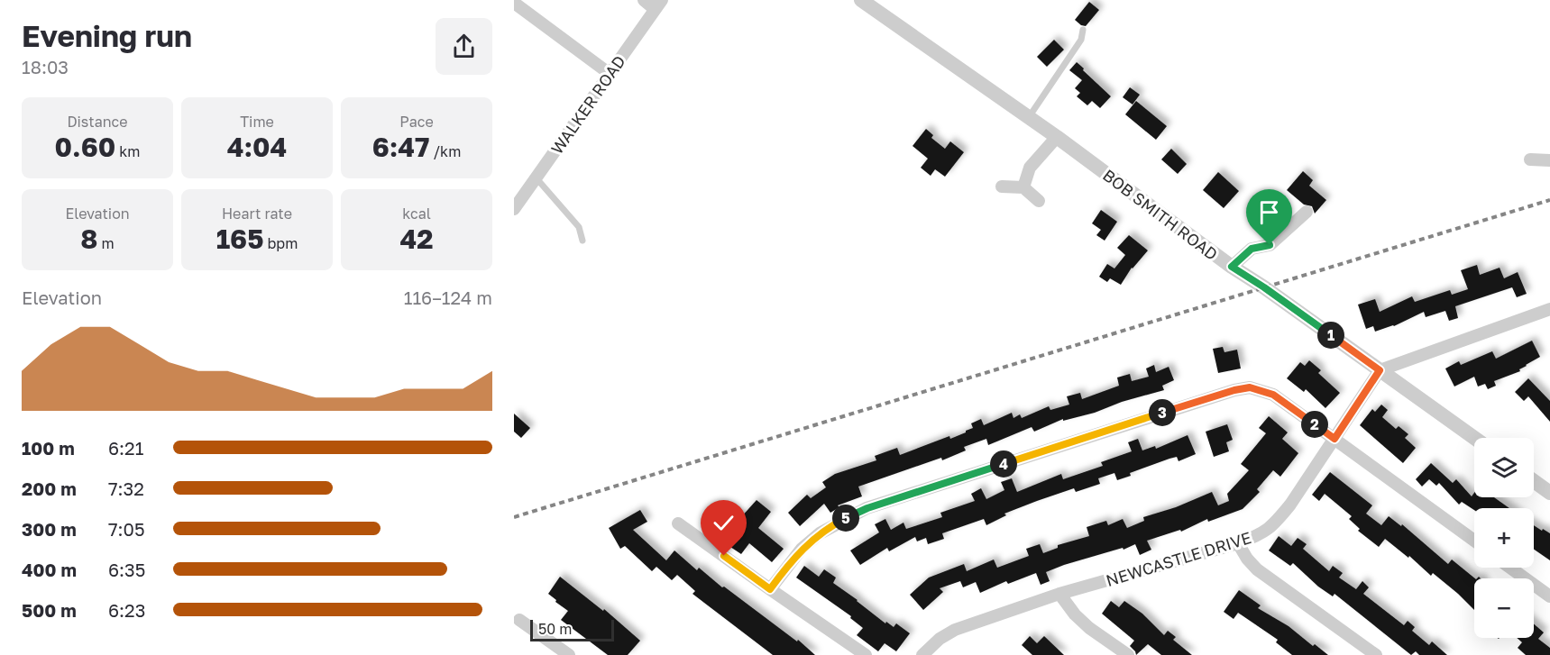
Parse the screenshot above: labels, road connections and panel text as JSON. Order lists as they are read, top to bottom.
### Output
{
  "streets": {
    "street": ["WALKER ROAD", "BOB SMITH ROAD", "NEWCASTLE DRIVE"]
  },
  "crossings": [
    ["BOB SMITH ROAD", "NEWCASTLE DRIVE"]
  ],
  "scale_bar": "50 m",
  "page": {
    "heading": ["Evening run", "18:03"],
    "stats": [
      ["Distance", "0.60 km"],
      ["Time", "4:04"],
      ["Pace", "6:47 /km"],
      ["Elevation", "8 m"],
      ["Heart rate", "165 bpm"],
      ["kcal", "42"]
    ],
    "chart": ["Elevation", "116–124 m"],
    "pins": [
      "1",
      "3",
      "2",
      "4",
      "5"
    ],
    "list": [
      {
        "name": "100 m",
        "note": "6:21"
      },
      {
        "name": "200 m",
        "note": "7:32"
      },
      {
        "name": "300 m",
        "note": "7:05"
      },
      {
        "name": "400 m",
        "note": "6:35"
      },
      {
        "name": "500 m",
        "note": "6:23"
      }
    ],
    "map_buttons": ["+", "−"],
    "scale": "50 m"
  }
}
